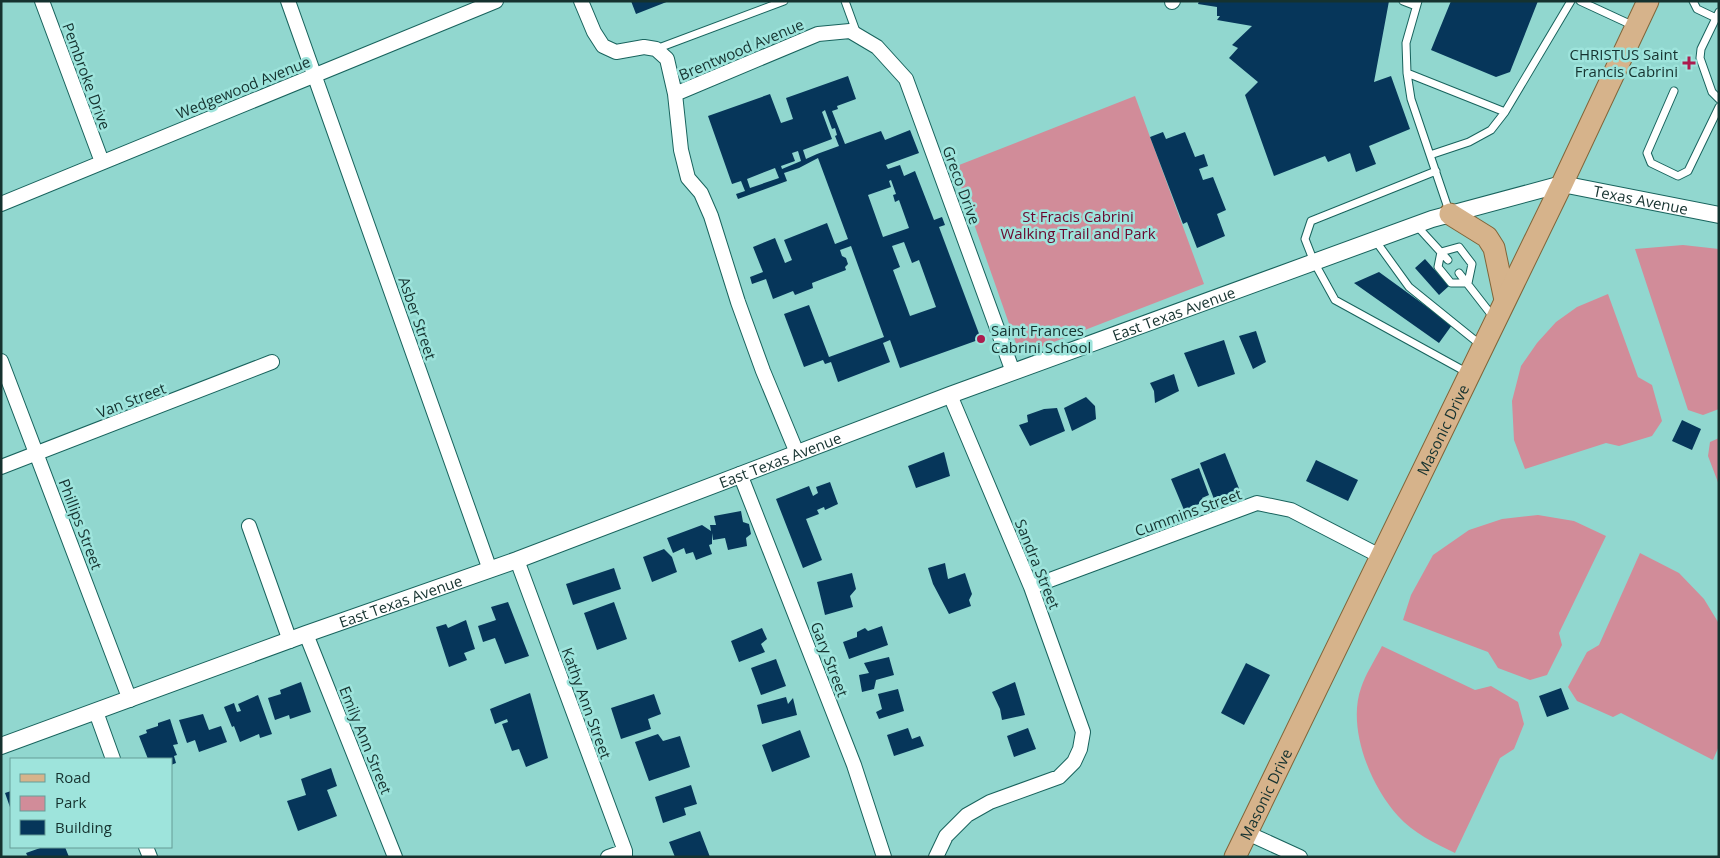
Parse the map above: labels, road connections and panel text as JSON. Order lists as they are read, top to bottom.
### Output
{
  "streets": {
    "main road": ["Masonic Drive"],
    "street": [
      "Brentwood Avenue",
      "Pembroke Drive",
      "Wedgewood Avenue",
      "Greco Drive",
      "Texas Avenue",
      "East Texas Avenue",
      "Asber Street",
      "Van Street",
      "Cummins Street",
      "Phillips Street",
      "Sandra Street",
      "Gary Street",
      "Kathy Ann Street",
      "Emily Ann Street"
    ]
  },
  "crossings": [
    ["Brentwood Avenue", "Greco Drive"],
    ["Pembroke Drive", "Wedgewood Avenue"],
    ["Wedgewood Avenue", "Asber Street"],
    ["Greco Drive", "East Texas Avenue"],
    ["Texas Avenue", "East Texas Avenue"],
    ["Texas Avenue", "Masonic Drive"],
    ["East Texas Avenue", "Asber Street"],
    ["East Texas Avenue", "Masonic Drive"],
    ["East Texas Avenue", "Phillips Street"],
    ["East Texas Avenue", "Sandra Street"],
    ["East Texas Avenue", "Gary Street"],
    ["East Texas Avenue", "Kathy Ann Street"],
    ["East Texas Avenue", "Emily Ann Street"],
    ["Van Street", "Phillips Street"],
    ["Masonic Drive", "Cummins Street"],
    ["Cummins Street", "Sandra Street"]
  ],
  "parks": ["St Fracis Cabrini Walking Trail and Park"],
  "places": {
    "health": ["CHRISTUS Saint Francis Cabrini"],
    "other": ["Saint Frances Cabrini School"]
  },
  "legend": ["Road", "Park", "Building"]
}
